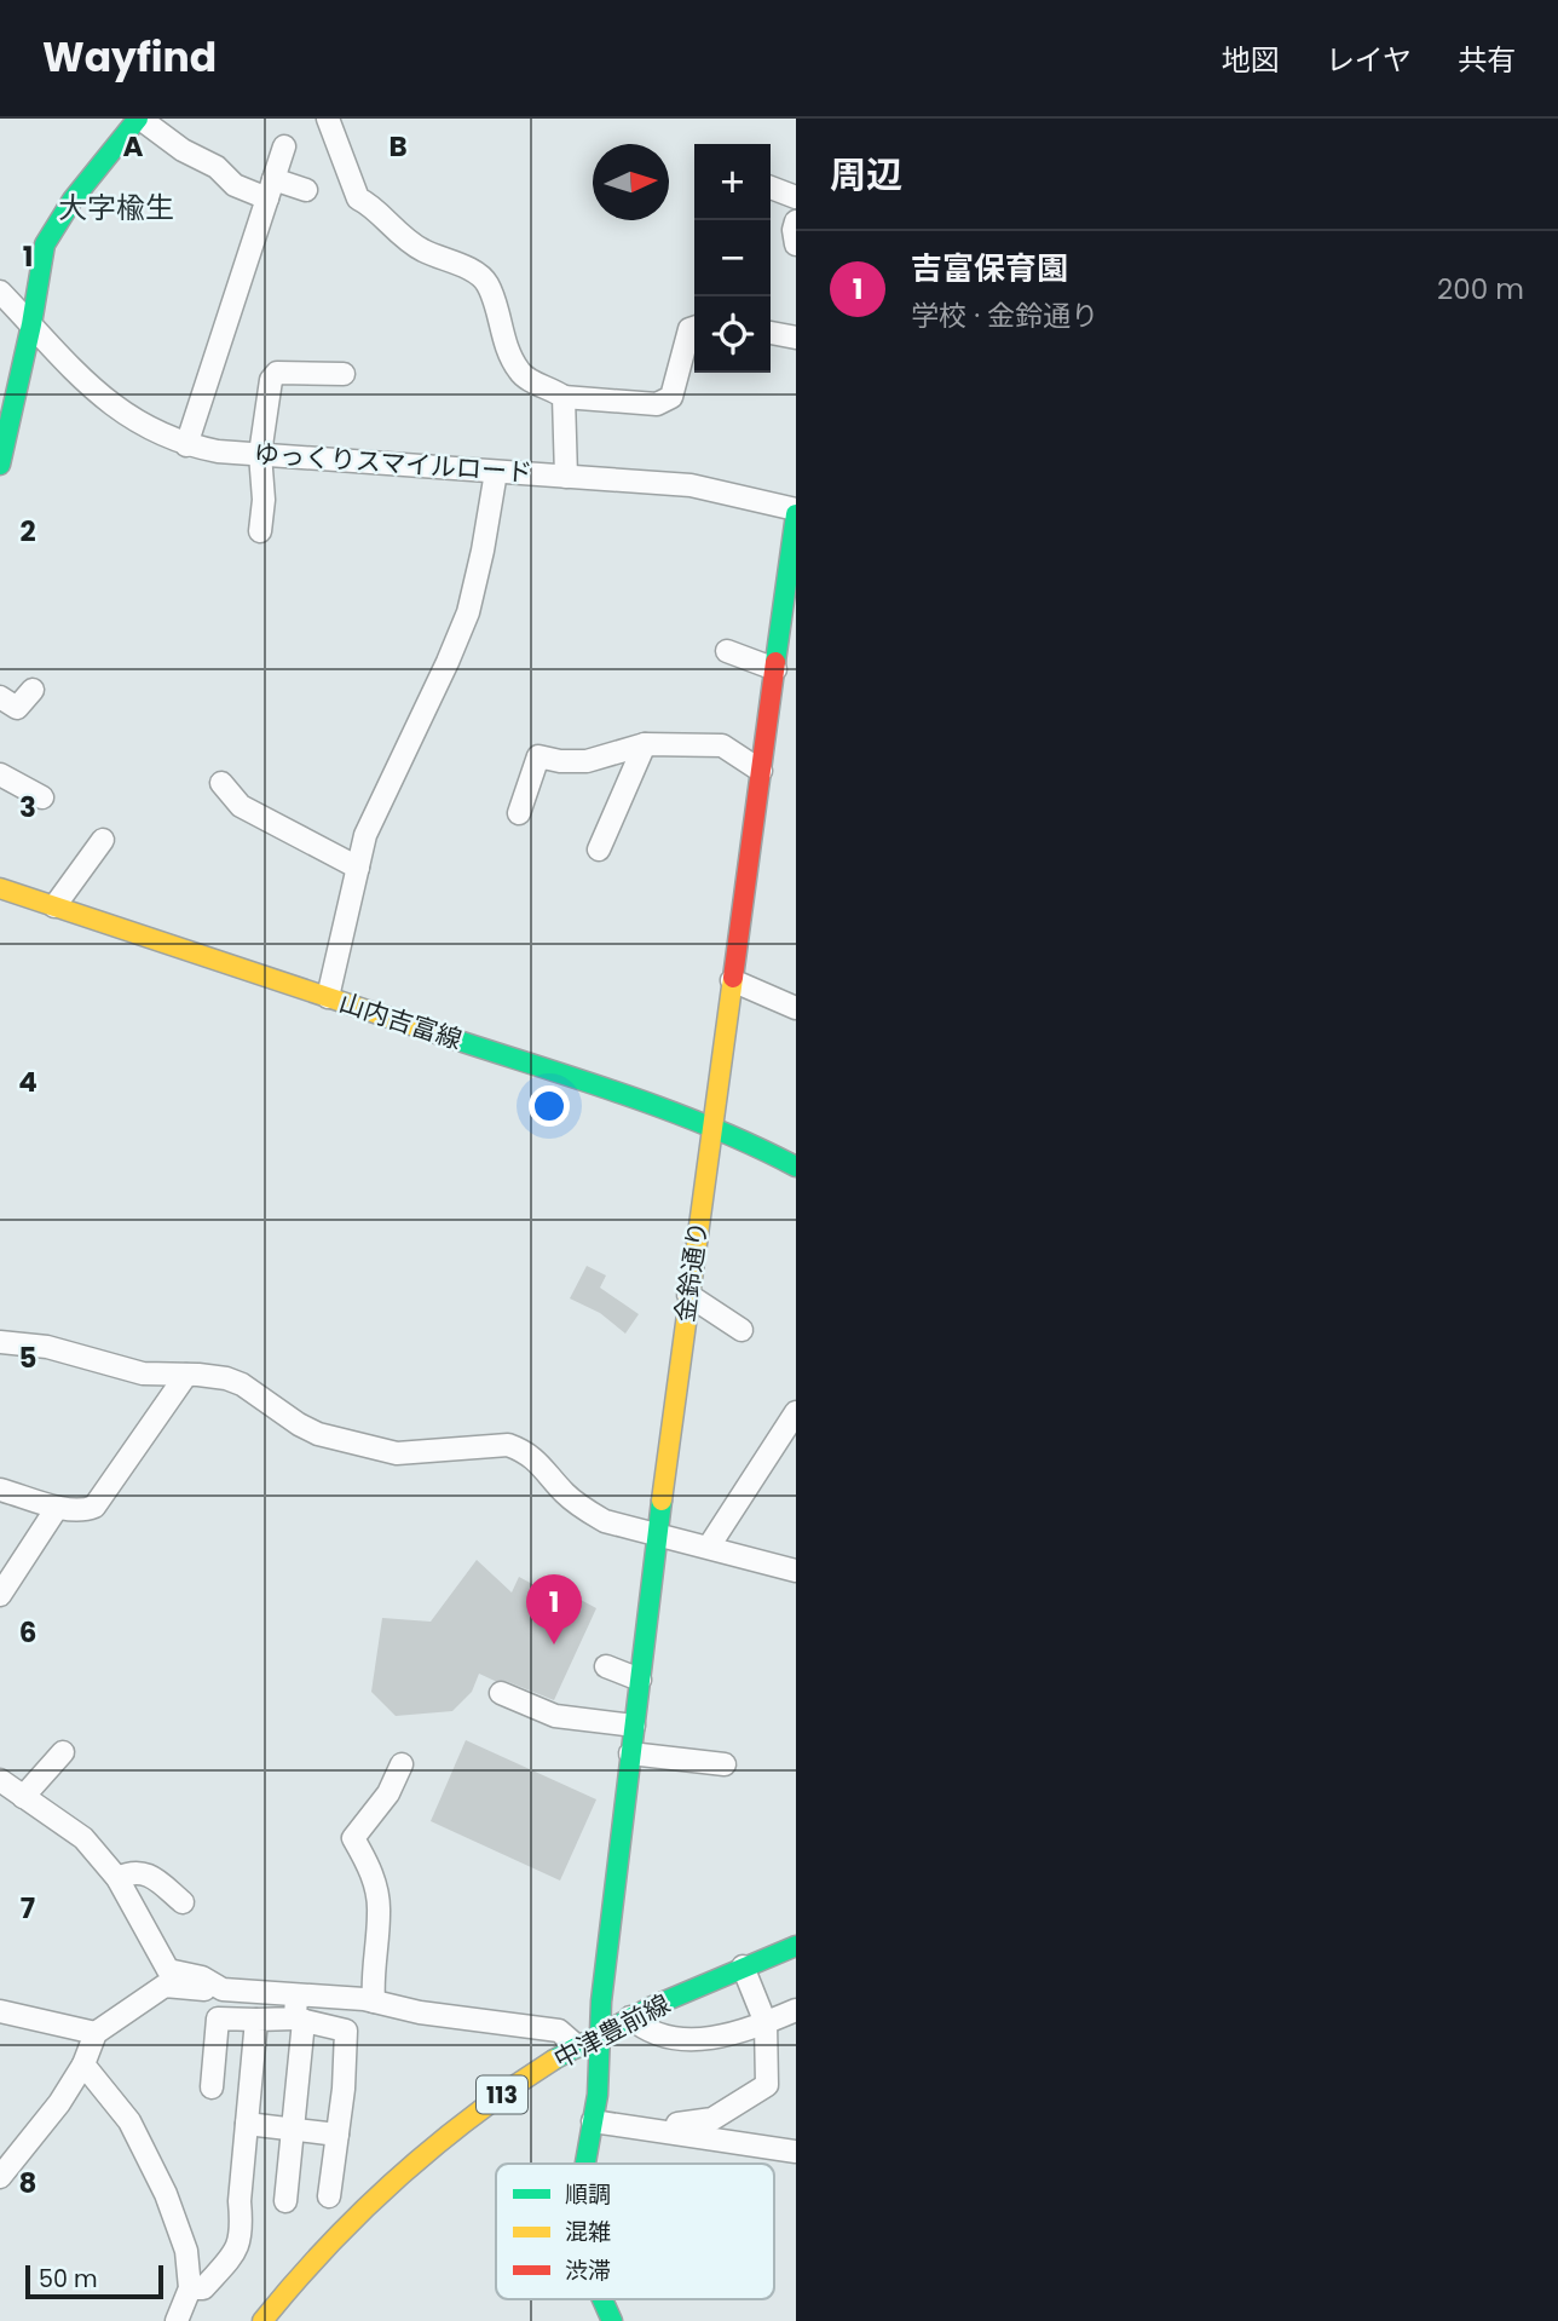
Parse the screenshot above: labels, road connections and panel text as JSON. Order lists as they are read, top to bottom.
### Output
{
  "streets": {
    "street": [
      "ゆっくりスマイルロード",
      "山内吉富線",
      "金鈴通り",
      "中津豊前線",
      "113"
    ]
  },
  "crossings": [
    ["ゆっくりスマイルロード", "金鈴通り"],
    ["山内吉富線", "金鈴通り"],
    ["金鈴通り", "中津豊前線"]
  ],
  "districts": ["大字楡生"],
  "legend": ["順調", "混雑", "渋滞"],
  "scale_bar": "50 m",
  "north": "right",
  "page": {
    "header": "Wayfind",
    "nav": ["地図", "レイヤ", "共有"],
    "heading": "周辺",
    "map_buttons": ["+", "−"],
    "list": [
      {
        "mark": "1",
        "name": "吉富保育園",
        "note": "学校 · 金鈴通り",
        "value": "200 m"
      }
    ],
    "pins": "1",
    "scale": "50 m"
  },
  "grid": {
    "columns": ["A", "B"],
    "rows": [
      "1",
      "2",
      "3",
      "4",
      "5",
      "6",
      "7",
      "8"
    ]
  }
}
